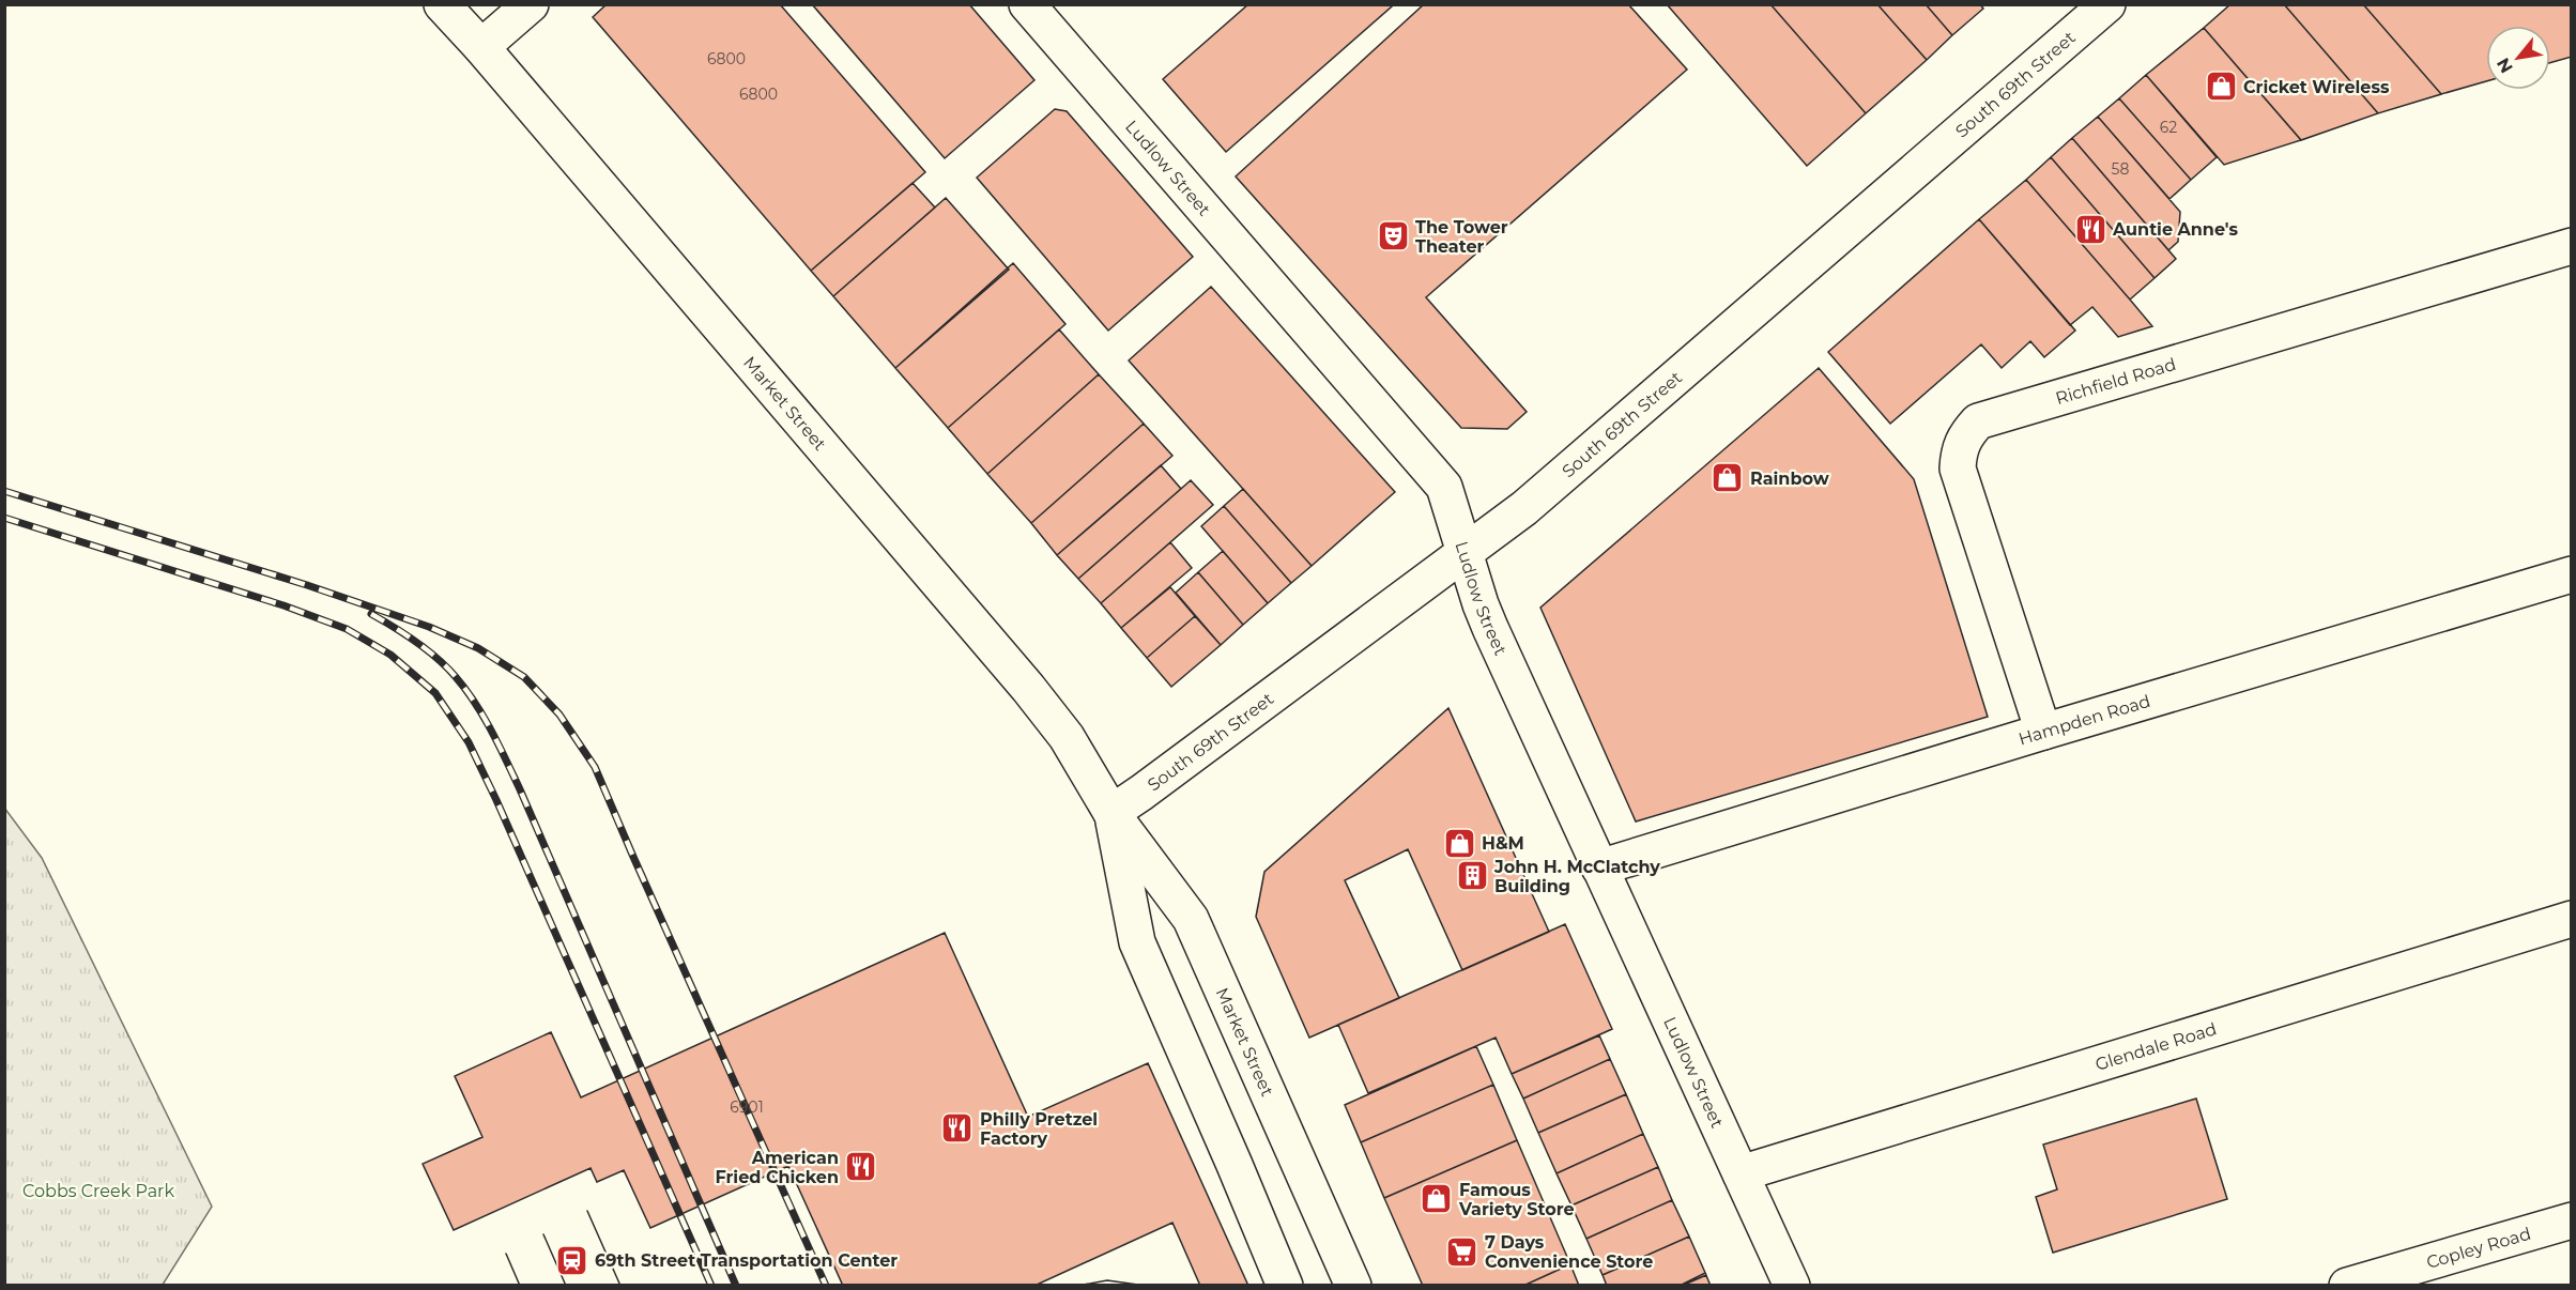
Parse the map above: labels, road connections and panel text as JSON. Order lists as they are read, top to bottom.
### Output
{
  "streets": {
    "street": [
      "South 69th Street",
      "Ludlow Street",
      "Richfield Road",
      "Market Street",
      "Hampden Road",
      "Glendale Road",
      "Copley Road"
    ]
  },
  "crossings": [
    ["South 69th Street", "Ludlow Street"],
    ["South 69th Street", "Market Street"],
    ["Ludlow Street", "Hampden Road"],
    ["Ludlow Street", "Glendale Road"],
    ["Richfield Road", "Hampden Road"]
  ],
  "parks": ["Cobbs Creek Park"],
  "places": {
    "shop": [
      "Cricket Wireless",
      "Rainbow",
      "H&M",
      "Famous Variety Store"
    ],
    "restaurant": ["Auntie Anne's", "Philly Pretzel Factory", "American Fried Chicken"],
    "theatre": ["The Tower Theater"],
    "building": ["John H. McClatchy Building"],
    "supermarket": ["7 Days Convenience Store"],
    "station": ["69th Street Transportation Center"]
  },
  "house_numbers": [
    "6800",
    "6800",
    "62",
    "58",
    "6901"
  ],
  "north": "bottom left"
}
